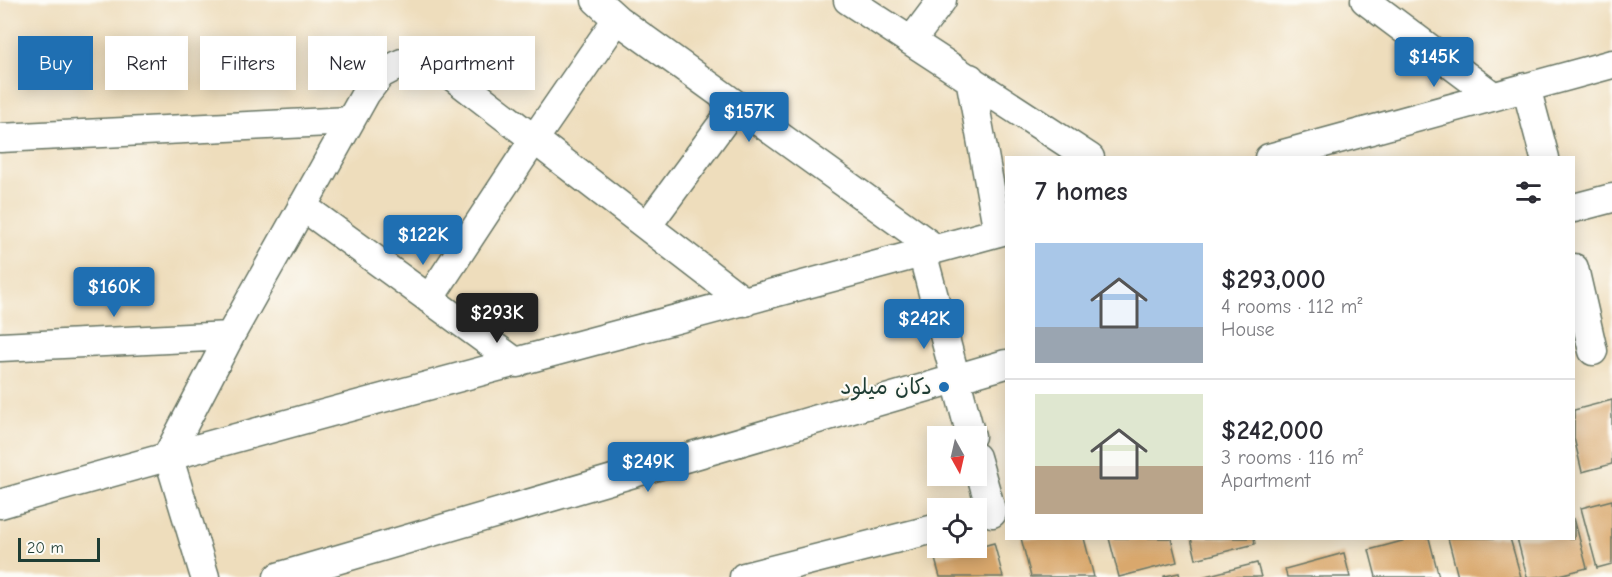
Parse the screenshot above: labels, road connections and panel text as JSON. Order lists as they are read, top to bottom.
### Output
{
  "places": ["دكان ميلود"],
  "scale_bar": "20 m",
  "north": "bottom",
  "page": {
    "chip": [
      "Buy",
      "Rent",
      "Filters",
      "New",
      "Apartment"
    ],
    "price": [
      "$145K",
      "$157K",
      "$122K",
      "$160K",
      "$293K",
      "$242K",
      "$249K"
    ],
    "heading": "7 homes",
    "list": [
      {
        "name": "$293,000",
        "note": "4 rooms · 112 m² · House"
      },
      {
        "name": "$242,000",
        "note": "3 rooms · 116 m² · Apartment"
      }
    ],
    "scale": "20 m"
  }
}
